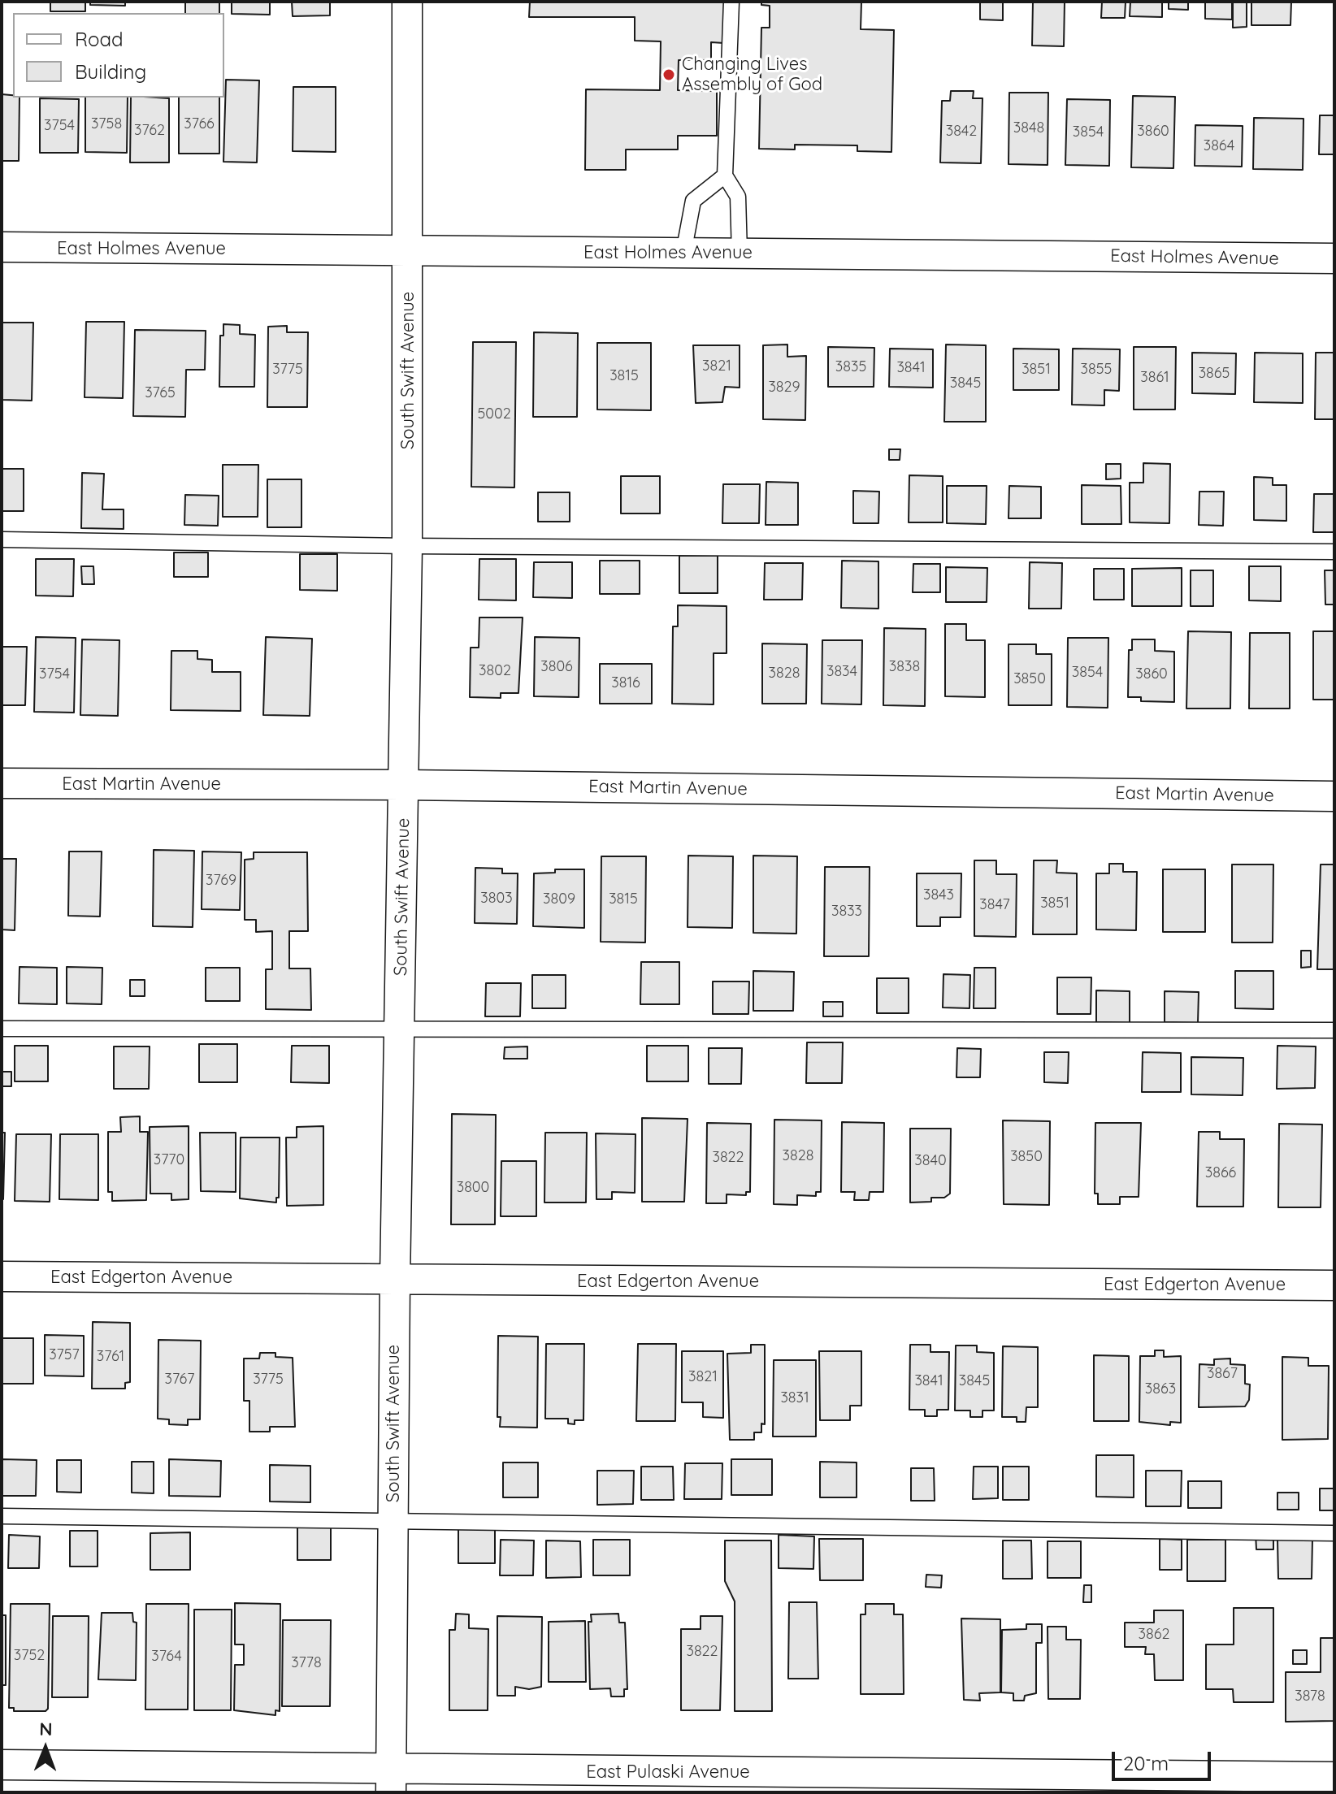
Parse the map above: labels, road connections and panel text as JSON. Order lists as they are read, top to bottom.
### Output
{
  "streets": {
    "street": [
      "East Holmes Avenue",
      "South Swift Avenue",
      "East Martin Avenue",
      "East Edgerton Avenue",
      "East Pulaski Avenue"
    ]
  },
  "crossings": [
    ["East Holmes Avenue", "South Swift Avenue"],
    ["South Swift Avenue", "East Martin Avenue"],
    ["South Swift Avenue", "East Edgerton Avenue"],
    ["South Swift Avenue", "East Pulaski Avenue"]
  ],
  "places": ["Changing Lives Assembly of God"],
  "house_numbers": [
    "3758",
    "3766",
    "3754",
    "3848",
    "3762",
    "3842",
    "3860",
    "3854",
    "3864",
    "3821",
    "3835",
    "3841",
    "3775",
    "3851",
    "3855",
    "3865",
    "3815",
    "3861",
    "3845",
    "3829",
    "3765",
    "5002",
    "3806",
    "3838",
    "3802",
    "3834",
    "3854",
    "3828",
    "3754",
    "3860",
    "3850",
    "3816",
    "3769",
    "3843",
    "3803",
    "3809",
    "3815",
    "3851",
    "3847",
    "3833",
    "3828",
    "3850",
    "3822",
    "3770",
    "3840",
    "3866",
    "3800",
    "3757",
    "3761",
    "3867",
    "3821",
    "3767",
    "3775",
    "3841",
    "3845",
    "3863",
    "3831",
    "3862",
    "3822",
    "3752",
    "3764",
    "3778",
    "3878"
  ],
  "legend": ["Road", "Building"],
  "scale_bar": "20 m",
  "north": "top"
}
